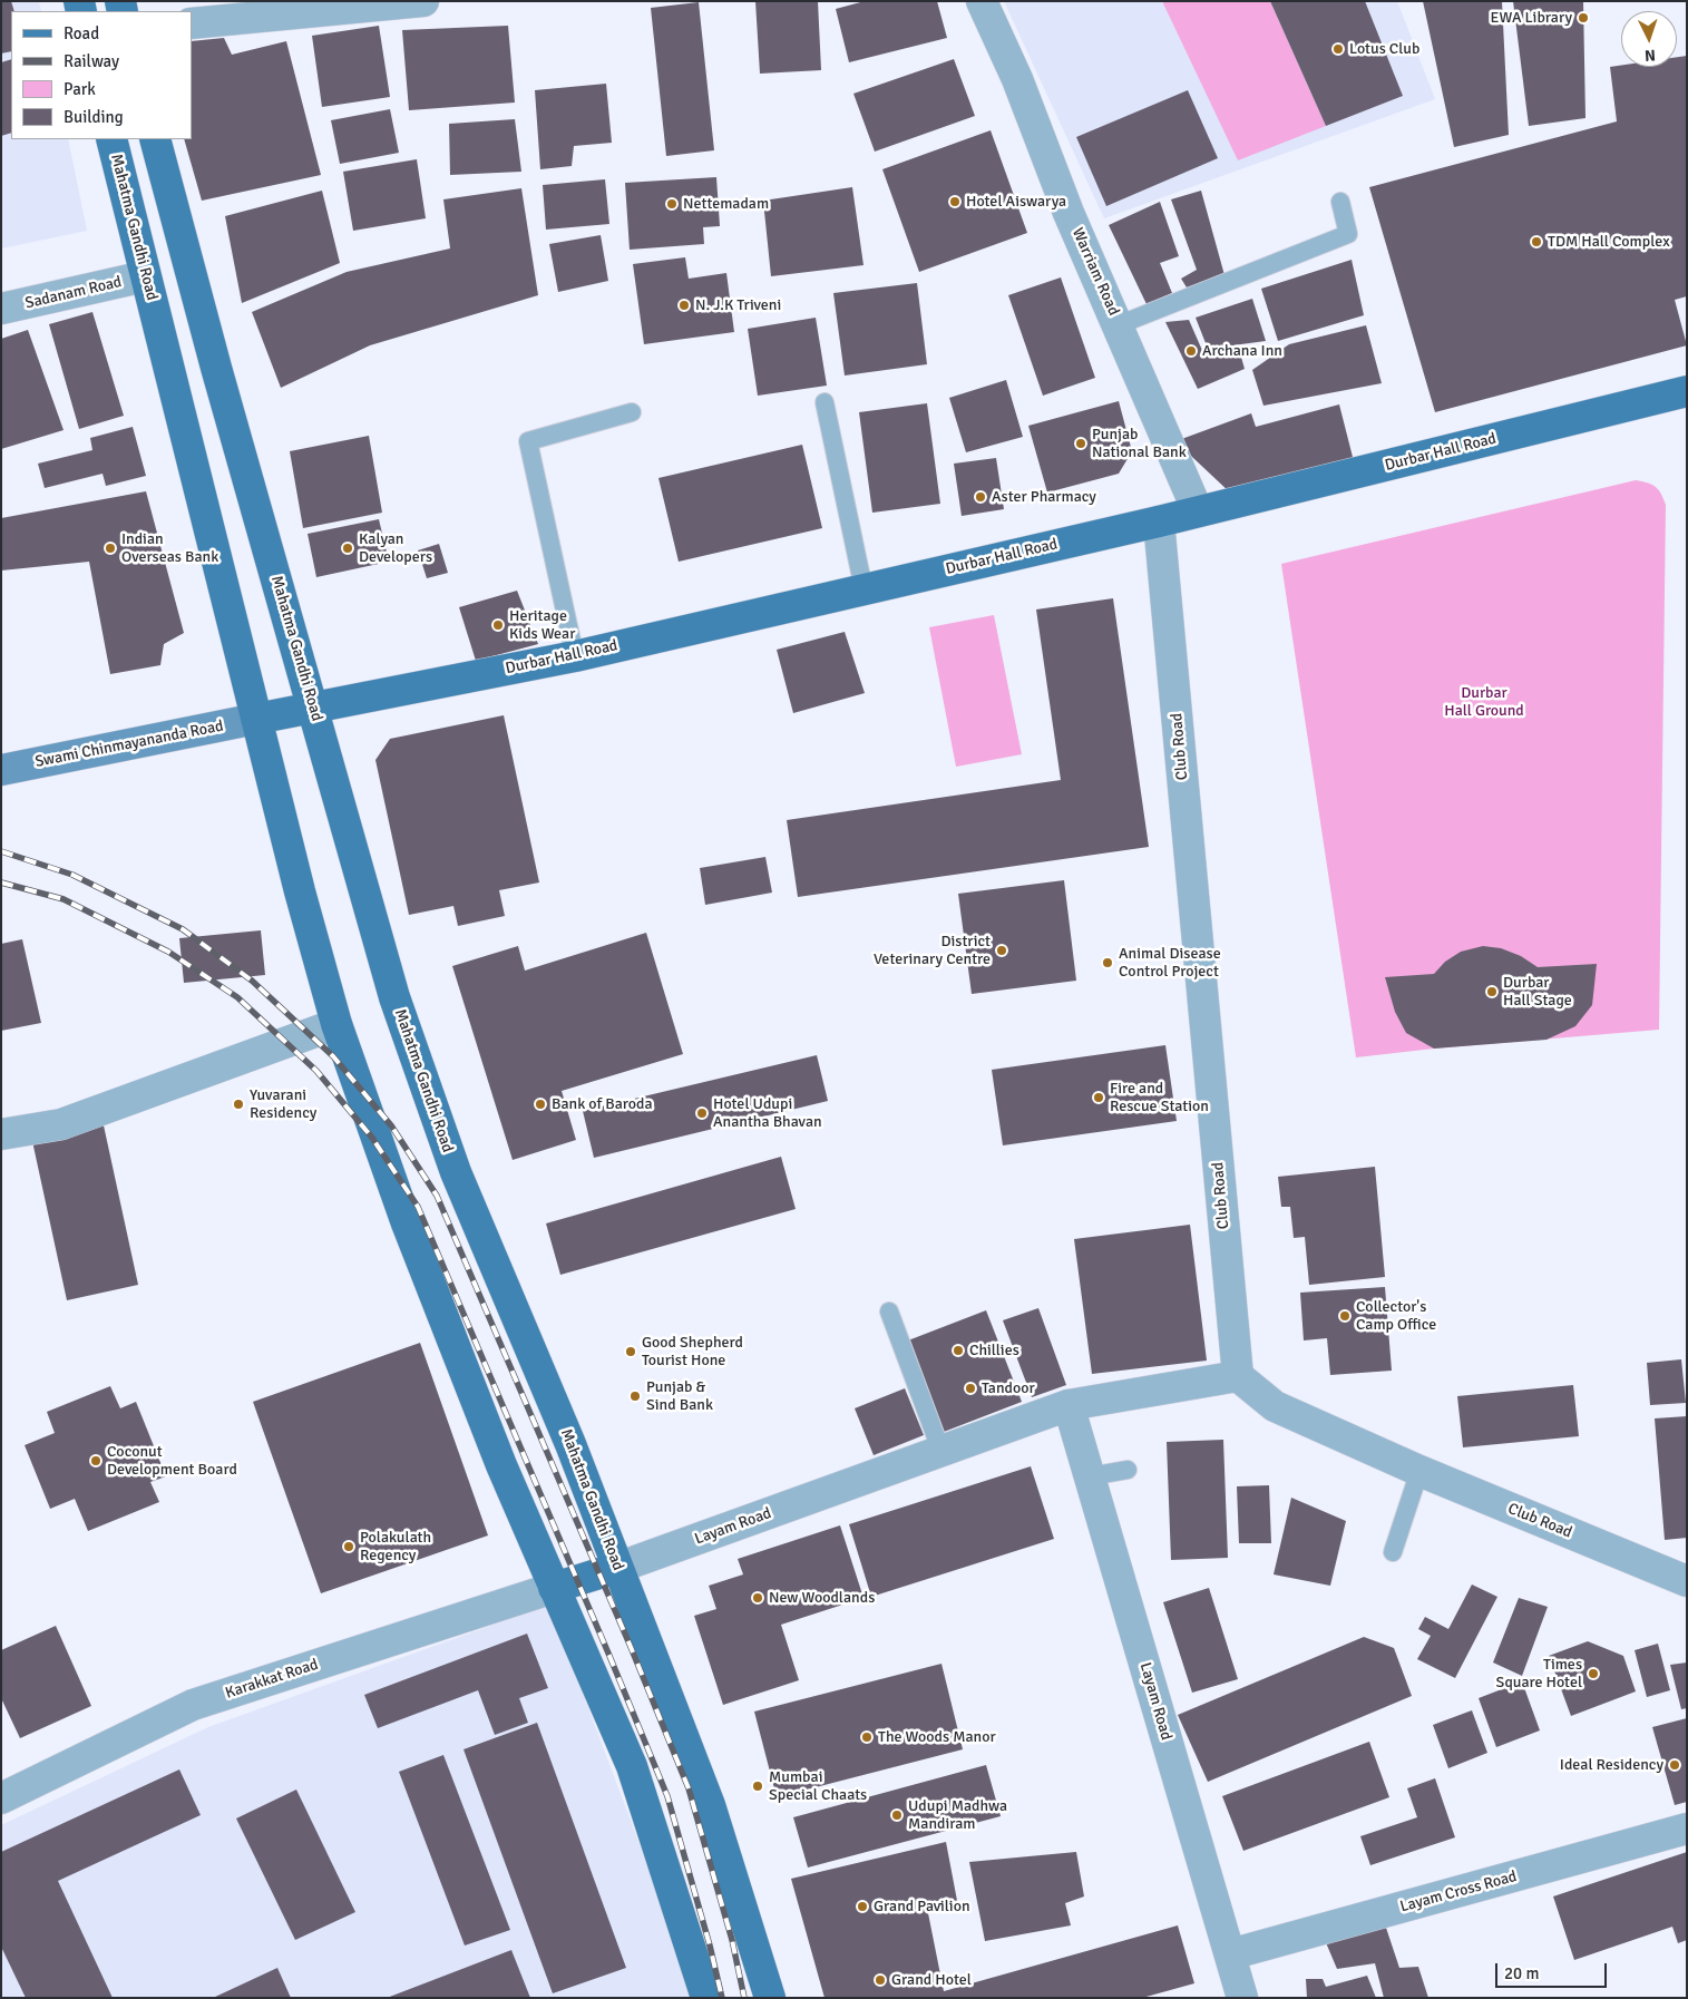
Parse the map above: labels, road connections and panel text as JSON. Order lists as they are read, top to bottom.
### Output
{
  "streets": {
    "main road": ["Mahatma Gandhi Road", "Durbar Hall Road", "Swami Chinmayananda Road"],
    "street": [
      "Warriam Road",
      "Sadanam Road",
      "Club Road",
      "Layam Road",
      "Karakkat Road",
      "Layam Cross Road"
    ]
  },
  "crossings": [
    ["Mahatma Gandhi Road", "Sadanam Road"],
    ["Mahatma Gandhi Road", "Durbar Hall Road"],
    ["Mahatma Gandhi Road", "Swami Chinmayananda Road"],
    ["Mahatma Gandhi Road", "Layam Road"],
    ["Mahatma Gandhi Road", "Karakkat Road"],
    ["Warriam Road", "Durbar Hall Road"],
    ["Durbar Hall Road", "Swami Chinmayananda Road"],
    ["Durbar Hall Road", "Club Road"],
    ["Club Road", "Layam Road"],
    ["Layam Road", "Layam Cross Road"]
  ],
  "parks": ["Durbar Hall Ground"],
  "places": [
    "EWA Library",
    "Lotus Club",
    "Hotel Aiswarya",
    "Nettemadam",
    "TDM Hall Complex",
    "N. J.K Triveni",
    "Archana Inn",
    "Punjab National Bank",
    "Aster Pharmacy",
    "Indian Overseas Bank",
    "Kalyan Developers",
    "Heritage Kids Wear",
    "District Veterinary Centre",
    "Animal Disease Control Project",
    "Durbar Hall Stage",
    "Fire and Rescue Station",
    "Yuvarani Residency",
    "Bank of Baroda",
    "Hotel Udupi Anantha Bhavan",
    "Collector's Camp Office",
    "Chillies",
    "Good Shepherd Tourist Hone",
    "Tandoor",
    "Punjab & Sind Bank",
    "Coconut Development Board",
    "Polakulath Regency",
    "New Woodlands",
    "Times Square Hotel",
    "The Woods Manor",
    "Ideal Residency",
    "Mumbai Special Chaats",
    "Udupi Madhwa Mandiram",
    "Grand Pavilion",
    "Grand Hotel"
  ],
  "legend": [
    "Road",
    "Railway",
    "Park",
    "Building"
  ],
  "scale_bar": "20 m",
  "north": "bottom"
}
